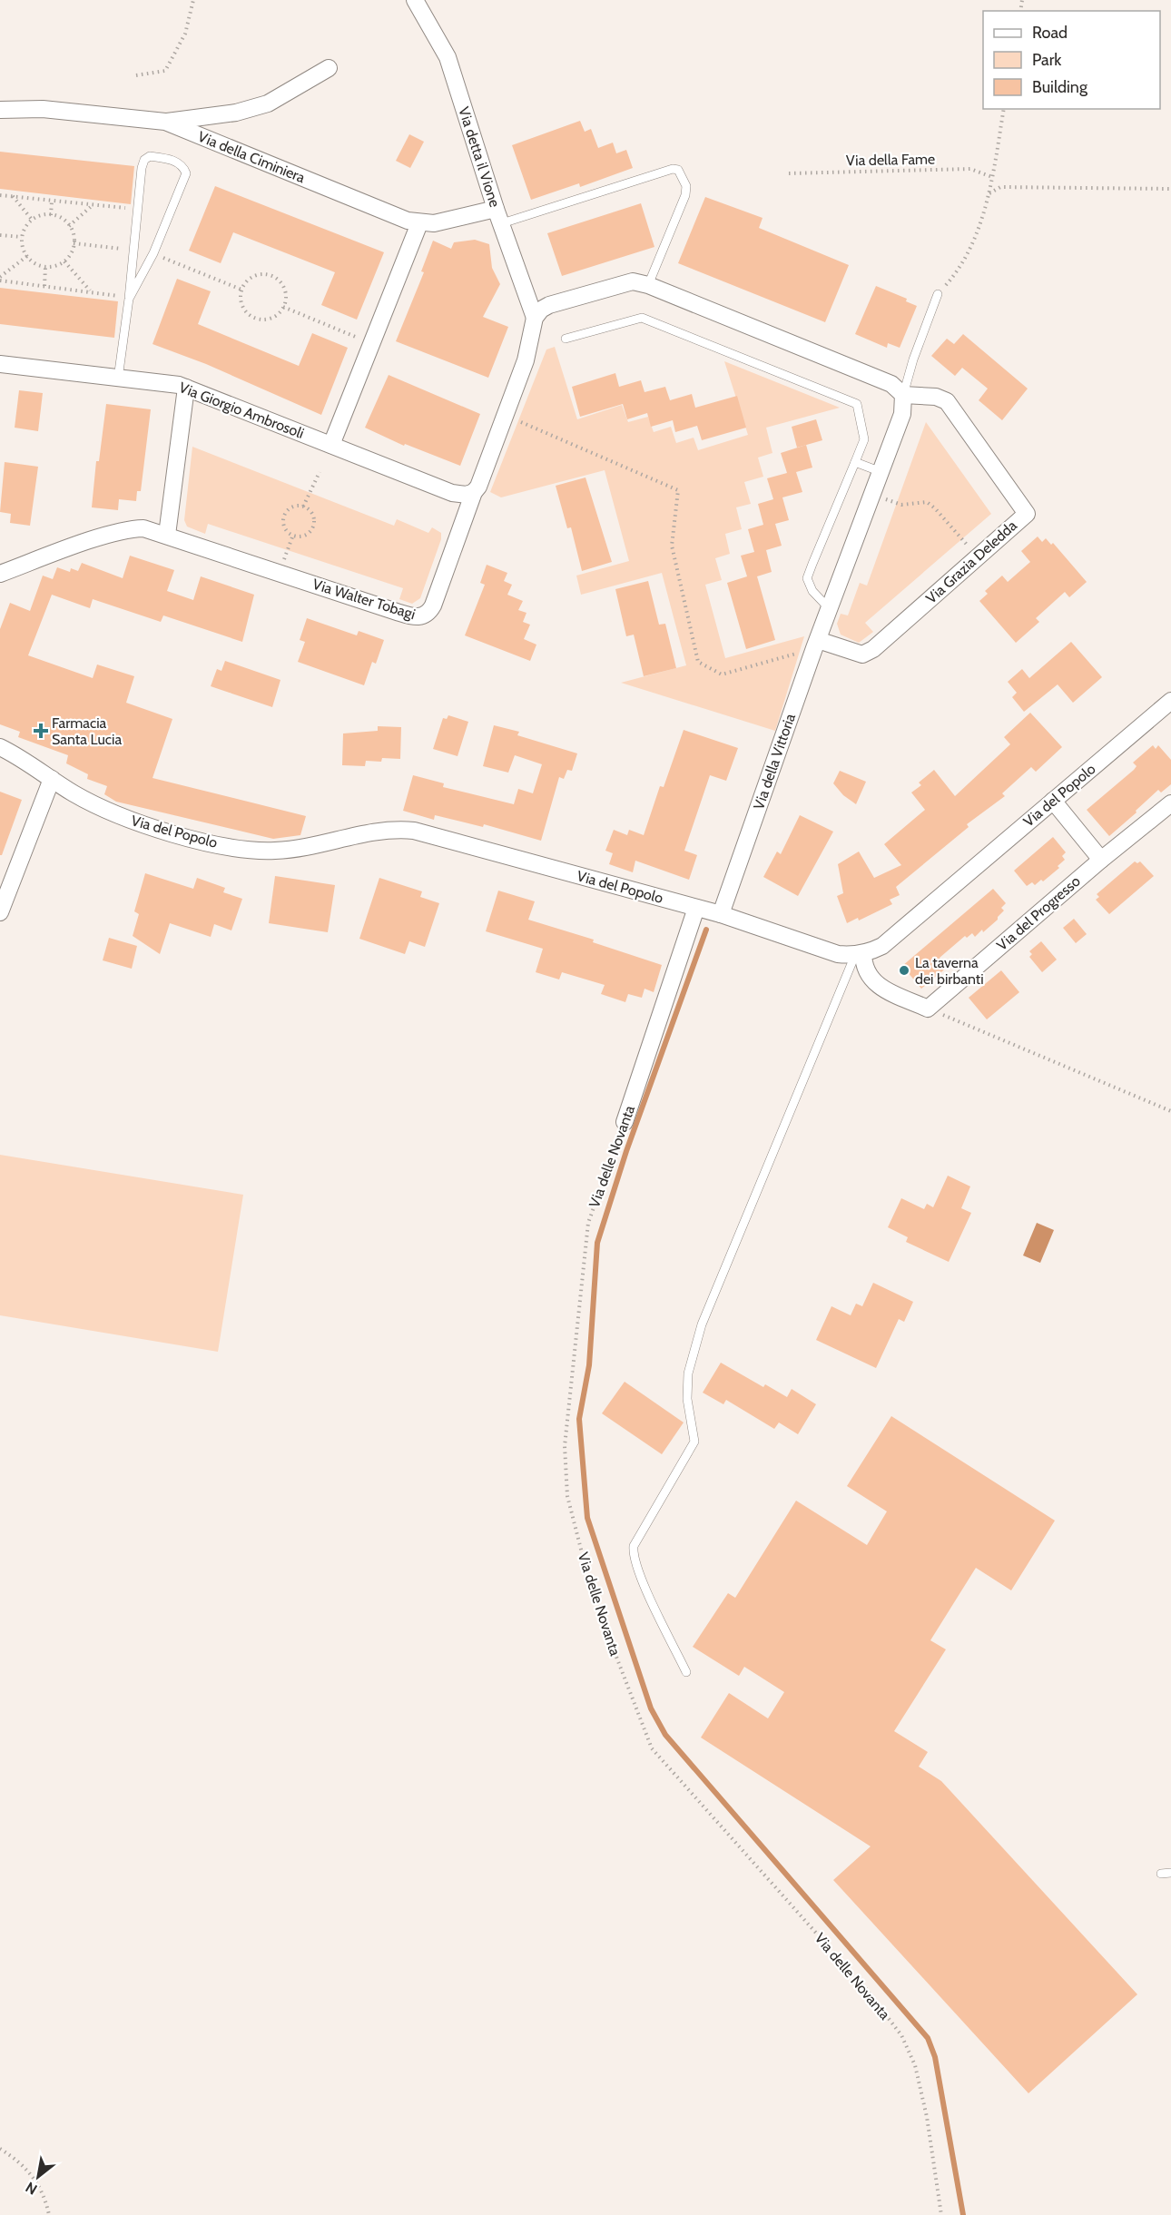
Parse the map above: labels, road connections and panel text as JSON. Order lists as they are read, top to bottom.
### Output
{
  "streets": {
    "street": [
      "Via della Ciminiera",
      "Via detta il Vione",
      "Via Giorgio Ambrosoli",
      "Via Grazia Deledda",
      "Via Walter Tobagi",
      "Via della Vittoria",
      "Via del Popolo",
      "Via del Progresso",
      "Via delle Novanta"
    ],
    "path": ["Via della Fame"]
  },
  "crossings": [
    ["Via della Ciminiera", "Via detta il Vione"],
    ["Via detta il Vione", "Via Grazia Deledda"],
    ["Via detta il Vione", "Via Walter Tobagi"],
    ["Via Giorgio Ambrosoli", "Via Walter Tobagi"],
    ["Via Grazia Deledda", "Via Walter Tobagi"],
    ["Via Grazia Deledda", "Via della Vittoria"],
    ["Via della Vittoria", "Via del Popolo"],
    ["Via del Popolo", "Via delle Novanta"]
  ],
  "places": {
    "health": ["Farmacia Santa Lucia"],
    "other": ["La taverna dei birbanti"]
  },
  "legend": ["Road", "Park", "Building"],
  "north": "bottom left"
}
